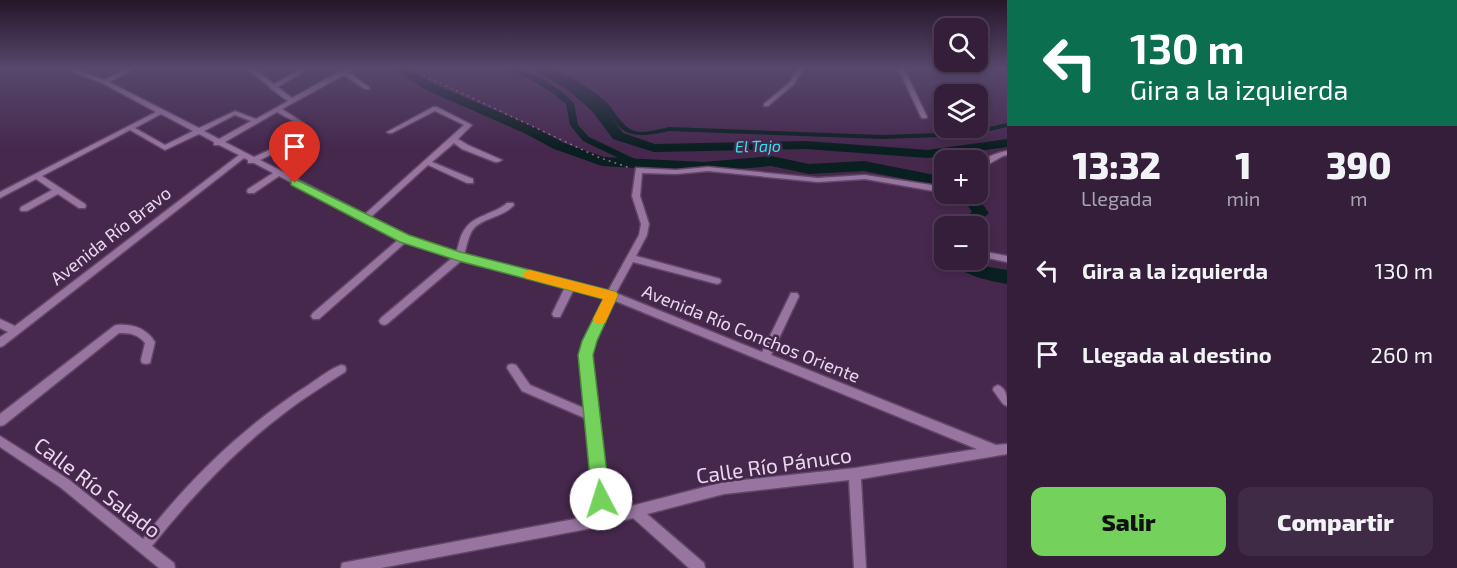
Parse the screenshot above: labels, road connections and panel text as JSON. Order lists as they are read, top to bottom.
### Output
{
  "streets": {
    "street": [
      "Avenida Río Bravo",
      "Avenida Río Conchos Oriente",
      "Calle Río Pánuco",
      "Calle Río Salado"
    ]
  },
  "crossings": [
    ["Avenida Río Bravo", "Avenida Río Conchos Oriente"],
    ["Avenida Río Conchos Oriente", "Calle Río Pánuco"]
  ],
  "water": ["El Tajo"],
  "page": {
    "turn": ["130 m", "Gira a la izquierda"],
    "map_buttons": ["+", "−"],
    "eta": [
      "13:32",
      "Llegada",
      "1",
      "min",
      "390",
      "m"
    ],
    "list": [
      {
        "name": "Gira a la izquierda",
        "value": "130 m"
      },
      {
        "name": "Llegada al destino",
        "value": "260 m"
      }
    ],
    "buttons": ["Salir", "Compartir"]
  }
}
